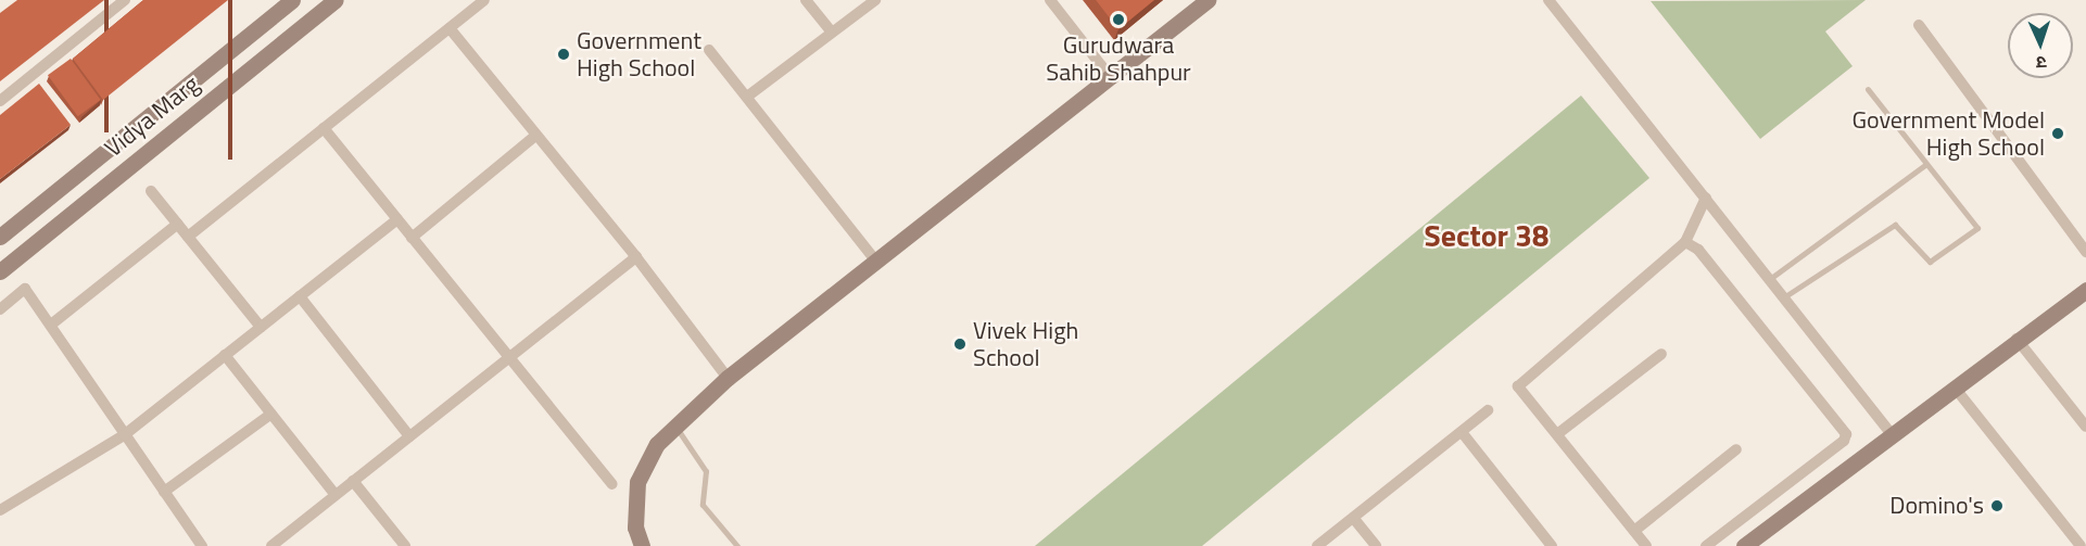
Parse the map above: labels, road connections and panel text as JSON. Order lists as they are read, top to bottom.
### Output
{
  "streets": {
    "street": ["Vidya Marg"]
  },
  "districts": ["Sector 38"],
  "places": [
    "Gurudwara Sahib Shahpur",
    "Government High School",
    "Government Model High School",
    "Vivek High School",
    "Domino's"
  ],
  "north": "bottom"
}
